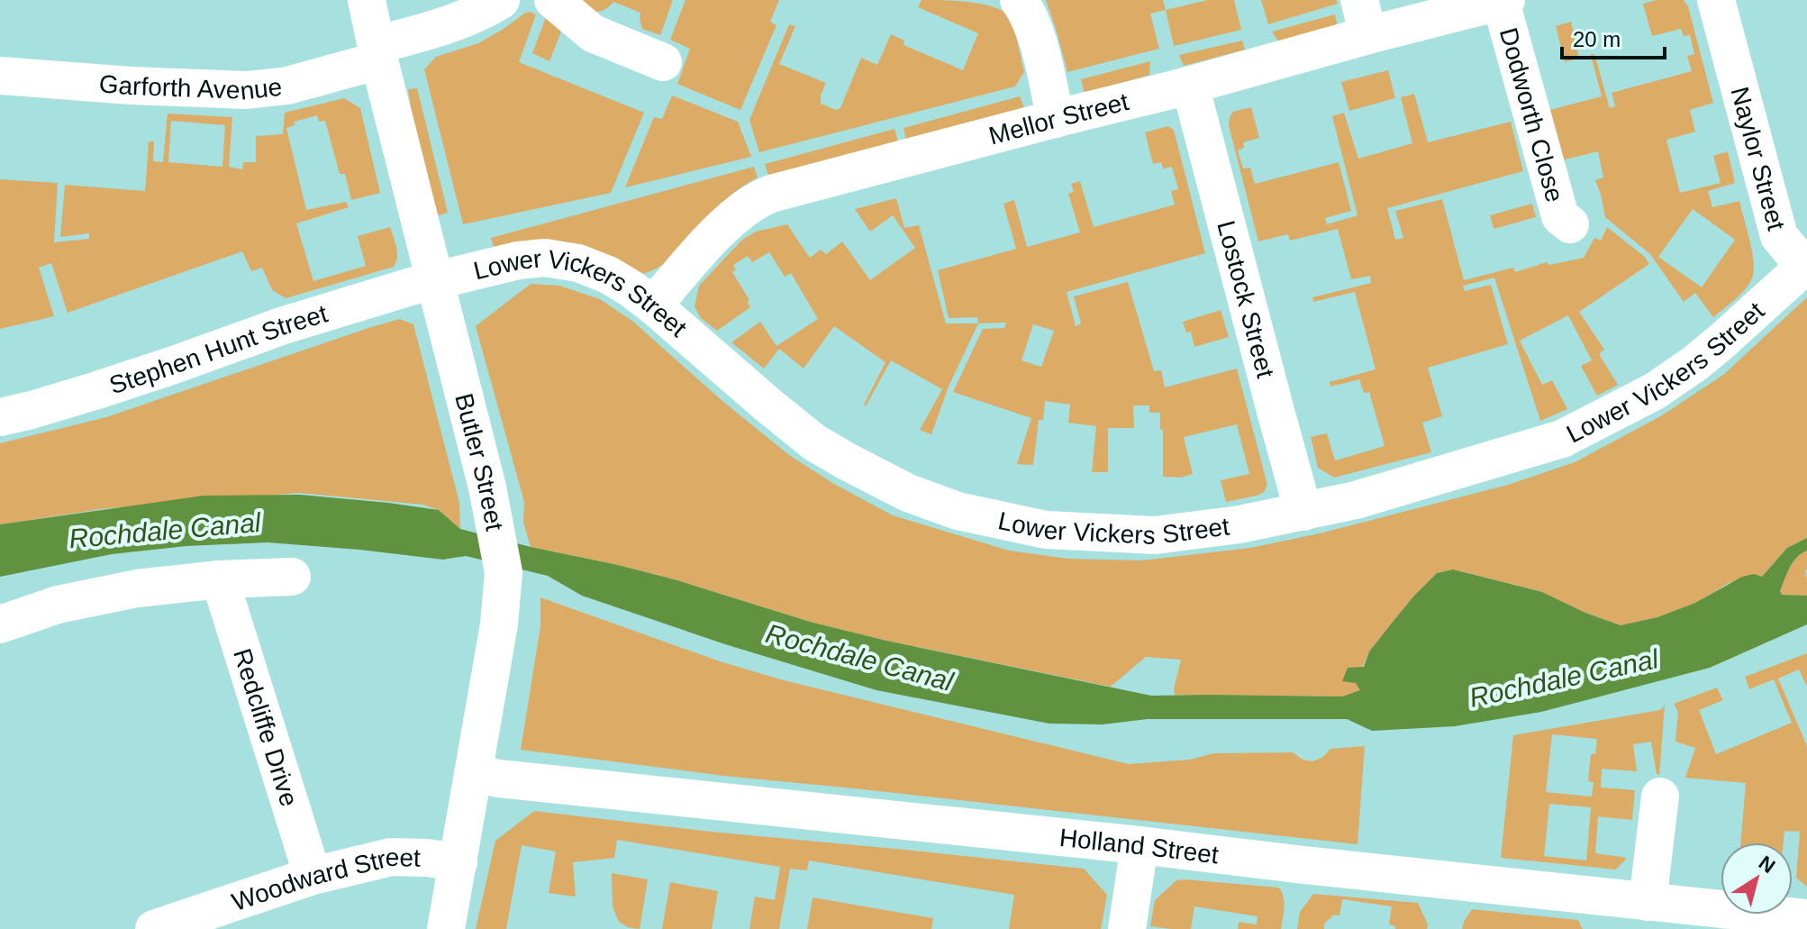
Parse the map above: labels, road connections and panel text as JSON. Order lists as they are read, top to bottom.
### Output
{
  "streets": {
    "street": [
      "Garforth Avenue",
      "Dodworth Close",
      "Mellor Street",
      "Naylor Street",
      "Lostock Street",
      "Lower Vickers Street",
      "Stephen Hunt Street",
      "Butler Street",
      "Redcliffe Drive",
      "Holland Street",
      "Woodward Street"
    ]
  },
  "crossings": [
    ["Garforth Avenue", "Butler Street"],
    ["Dodworth Close", "Mellor Street"],
    ["Mellor Street", "Lostock Street"],
    ["Mellor Street", "Lower Vickers Street"],
    ["Naylor Street", "Lower Vickers Street"],
    ["Lostock Street", "Lower Vickers Street"],
    ["Lower Vickers Street", "Stephen Hunt Street"],
    ["Lower Vickers Street", "Butler Street"],
    ["Stephen Hunt Street", "Butler Street"],
    ["Butler Street", "Holland Street"],
    ["Butler Street", "Woodward Street"],
    ["Redcliffe Drive", "Woodward Street"]
  ],
  "water": ["Rochdale Canal"],
  "scale_bar": "20 m",
  "north": "top right"
}
